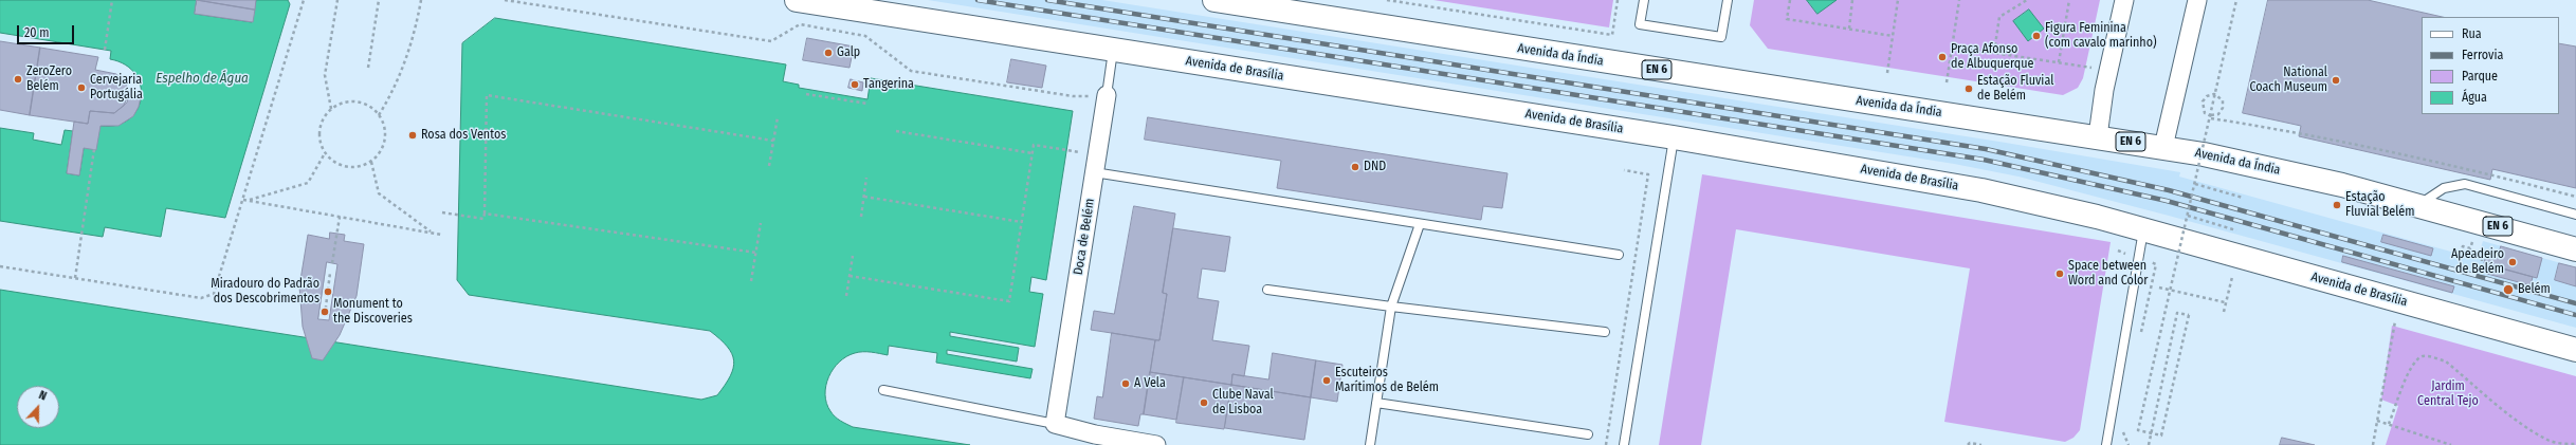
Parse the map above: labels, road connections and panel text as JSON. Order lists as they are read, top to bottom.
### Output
{
  "streets": {
    "main road": ["Avenida da Índia", "Avenida de Brasília", "EN 6"],
    "street": ["Doca de Belém"]
  },
  "crossings": [
    ["Avenida de Brasília", "Doca de Belém"]
  ],
  "water": ["Espelho de Água"],
  "parks": ["Jardim Central Tejo"],
  "places": [
    "Figura Feminina (com cavalo marinho)",
    "Galp",
    "Praça Afonso de Albuquerque",
    "ZeroZero Belém",
    "National Coach Museum",
    "Tangerina",
    "Cervejaria Portugália",
    "Estação Fluvial de Belém",
    "Rosa dos Ventos",
    "DND",
    "Estação Fluvial Belém",
    "Apeadeiro de Belém",
    "Space between Word and Color",
    "Belém",
    "Miradouro do Padrão dos Descobrimentos",
    "Monument to the Discoveries",
    "Escuteiros Marítimos de Belém",
    "A Vela",
    "Clube Naval de Lisboa"
  ],
  "legend": [
    "Rua",
    "Ferrovia",
    "Parque",
    "Água"
  ],
  "scale_bar": "20 m",
  "north": "top"
}
